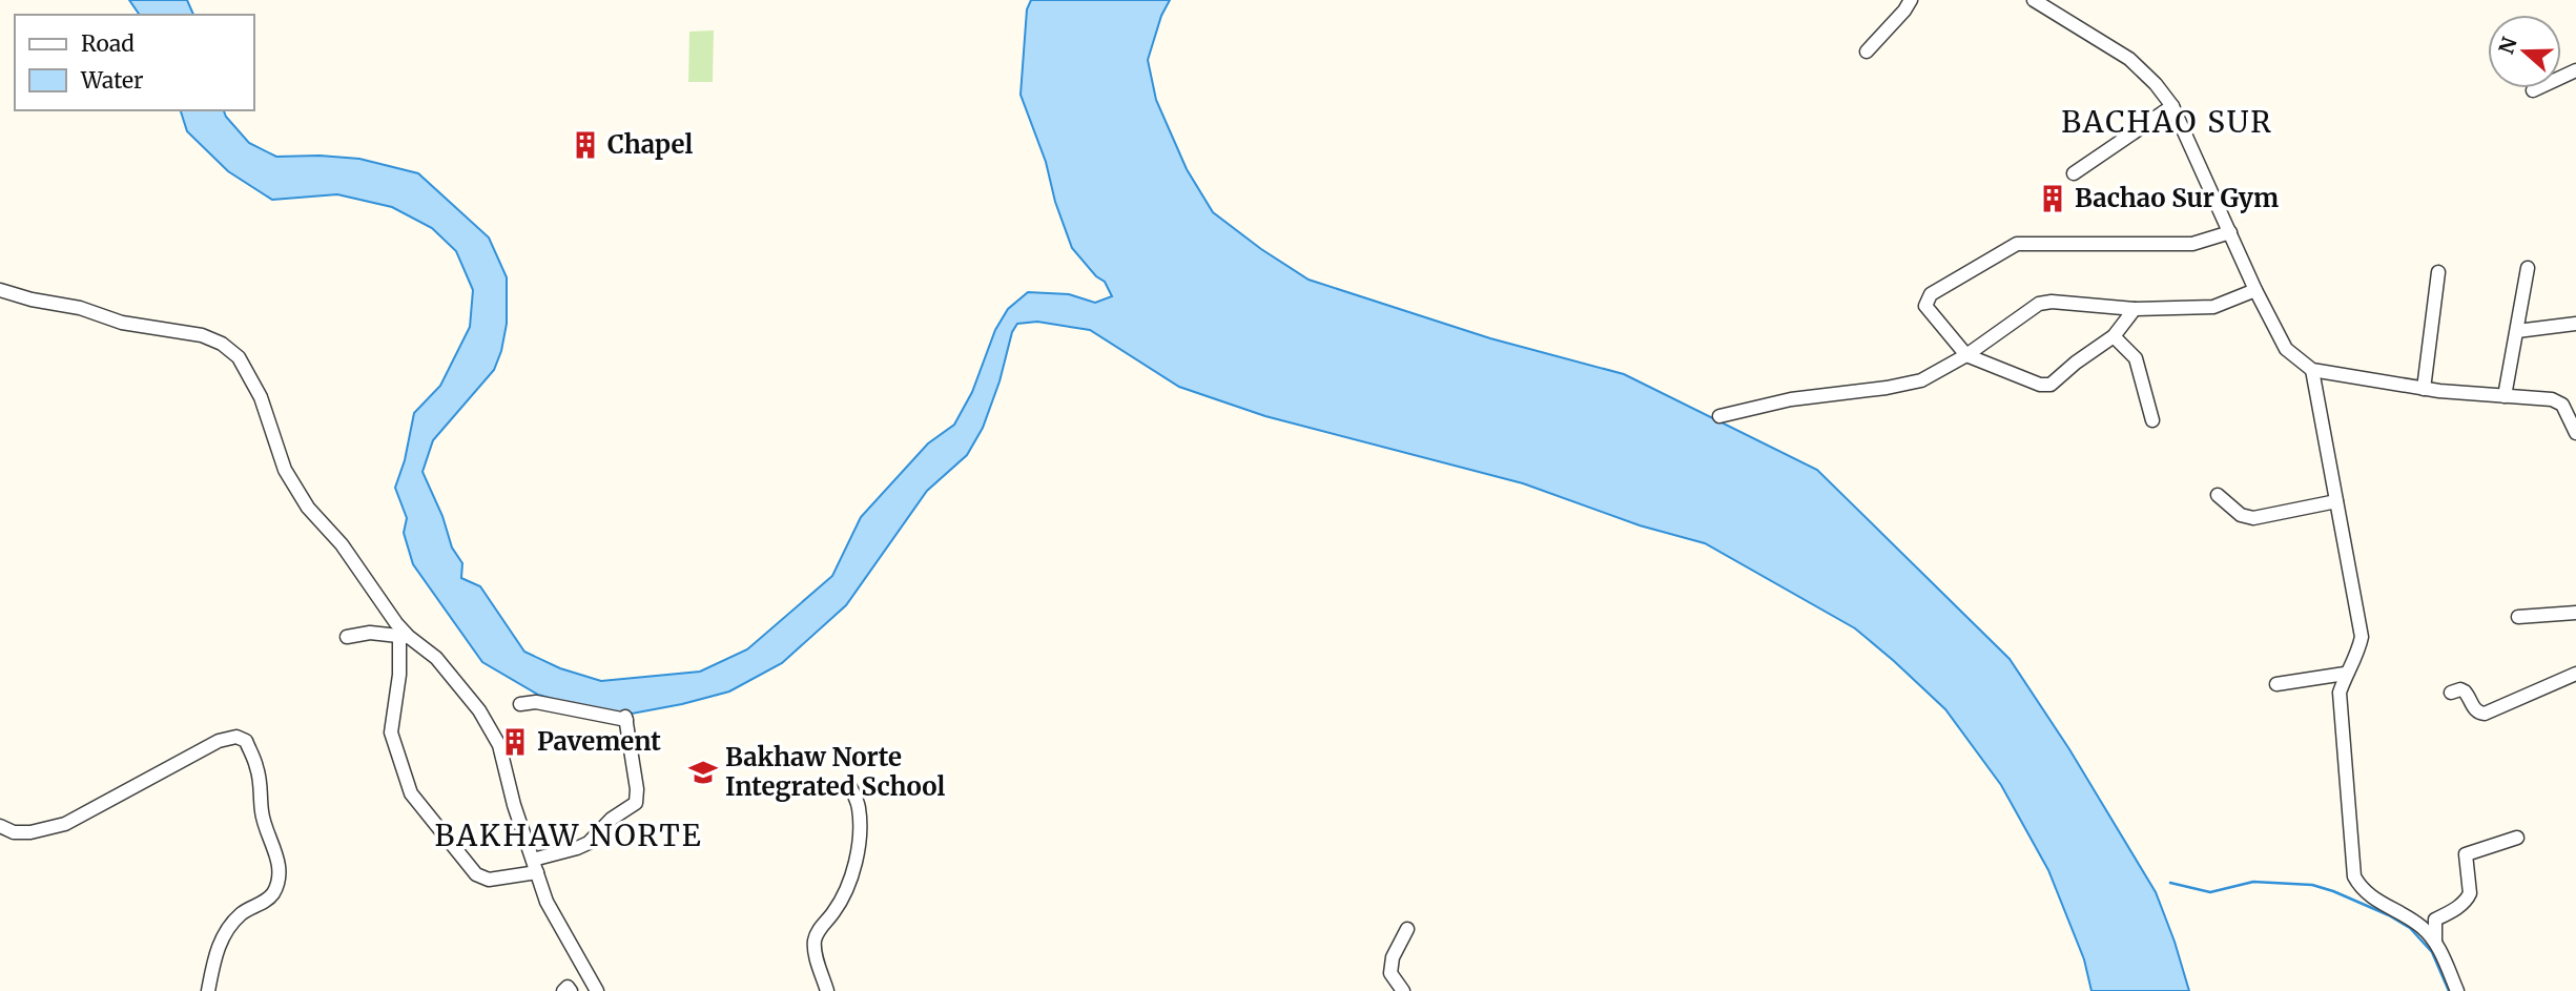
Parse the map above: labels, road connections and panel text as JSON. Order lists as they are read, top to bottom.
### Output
{
  "districts": ["BACHAO SUR", "BAKHAW NORTE"],
  "places": {
    "building": ["Chapel", "Bachao Sur Gym", "Pavement"],
    "school or university": ["Bakhaw Norte Integrated School"]
  },
  "legend": ["Road", "Water"],
  "north": "left"
}
